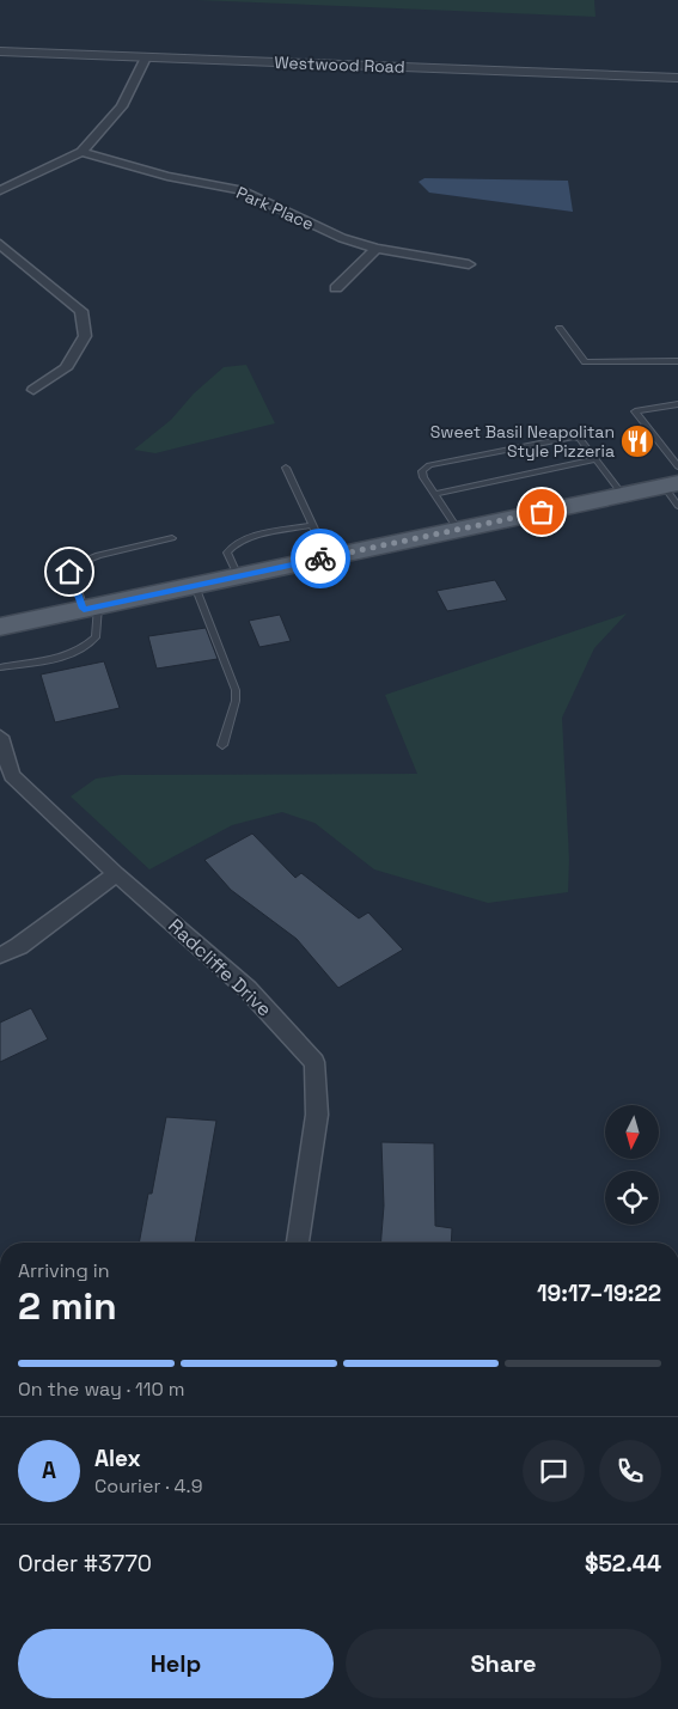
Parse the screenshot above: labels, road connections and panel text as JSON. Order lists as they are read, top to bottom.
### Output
{
  "streets": {
    "street": ["Westwood Road", "Park Place", "Radcliffe Drive"]
  },
  "places": {
    "restaurant": ["Sweet Basil Neapolitan Style Pizzeria"]
  },
  "north": "bottom",
  "page": {
    "heading": ["2 min", "Arriving in", "19:17–19:22"],
    "panel": [
      "Alex",
      "Courier · 4.9",
      "Order #3770",
      "$52.44"
    ],
    "bar": "On the way · 110 m",
    "round": "A",
    "buttons": ["Help", "Share"]
  }
}
